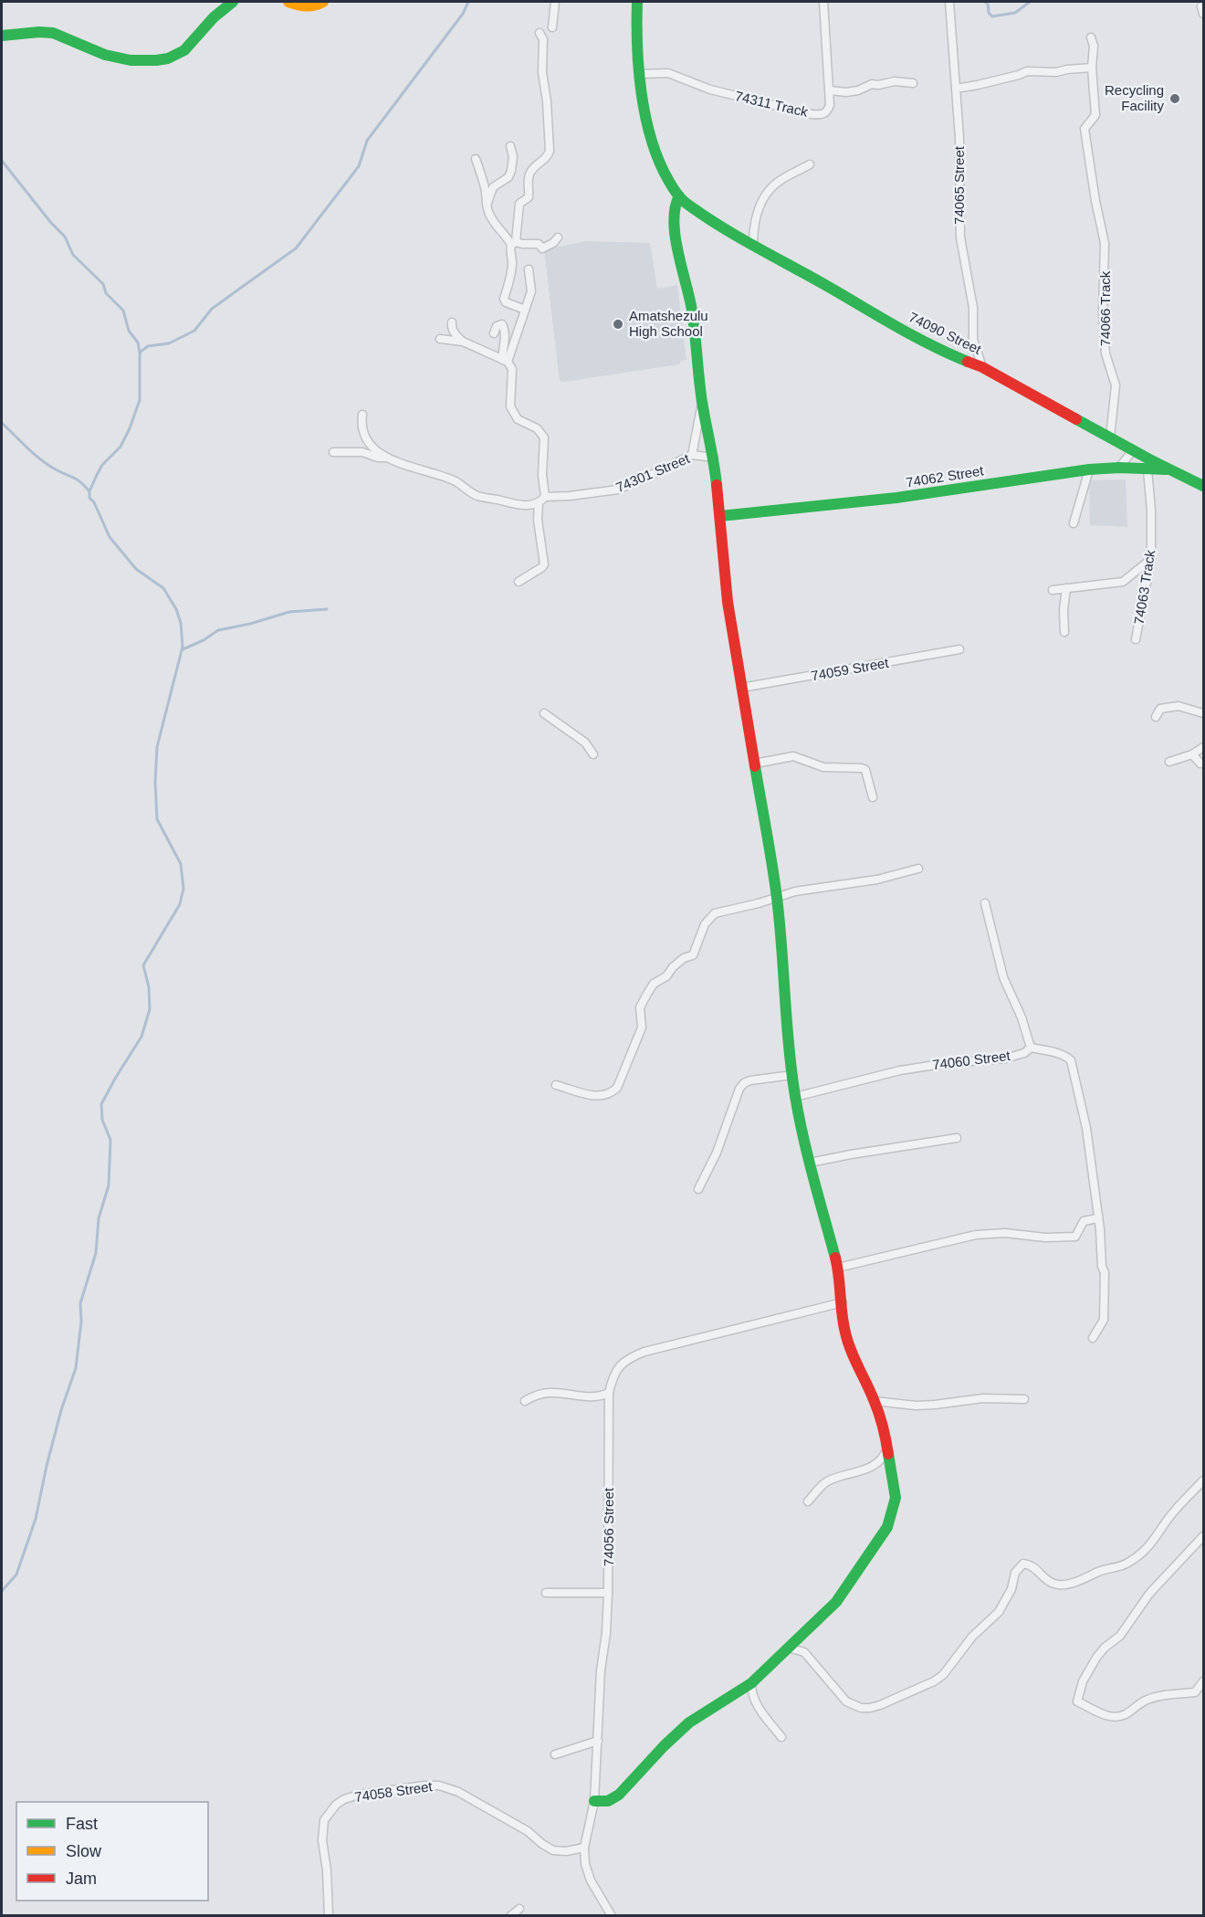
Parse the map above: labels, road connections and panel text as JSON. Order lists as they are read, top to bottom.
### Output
{
  "streets": {
    "street": [
      "74311 Track",
      "74065 Street",
      "74066 Track",
      "74090 Street",
      "74301 Street",
      "74062 Street",
      "74063 Track",
      "74059 Street",
      "74060 Street",
      "74056 Street",
      "74058 Street"
    ]
  },
  "crossings": [
    ["74065 Street", "74090 Street"],
    ["74066 Track", "74090 Street"],
    ["74090 Street", "74062 Street"],
    ["74062 Street", "74063 Track"],
    ["74056 Street", "74058 Street"]
  ],
  "places": ["Recycling Facility", "Amatshezulu High School"],
  "legend": ["Fast", "Slow", "Jam"]
}
